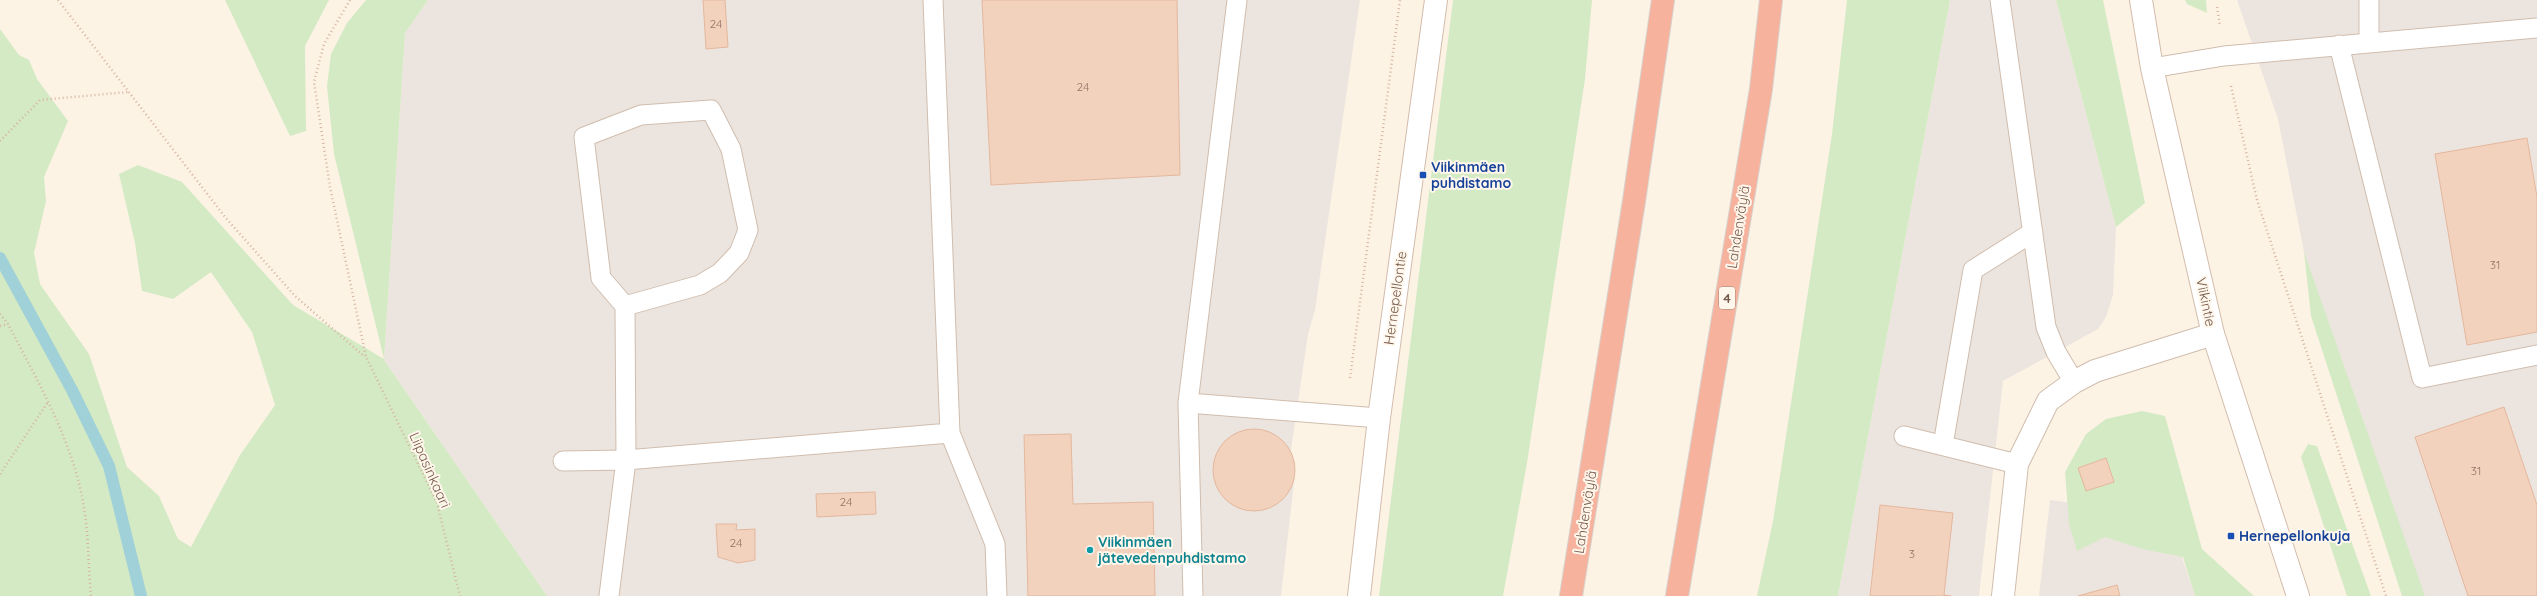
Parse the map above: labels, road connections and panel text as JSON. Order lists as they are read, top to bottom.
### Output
{
  "streets": {
    "highway": ["Lahdenväylä", "4"],
    "street": ["Hernepellontie", "Viikintie"],
    "path": ["Liipasinkaari"]
  },
  "places": {
    "transit": ["Viikinmäen puhdistamo", "Hernepellonkuja"],
    "other": ["Viikinmäen jätevedenpuhdistamo"]
  },
  "house_numbers": [
    "24",
    "24",
    "31",
    "31",
    "24",
    "24",
    "3"
  ]
}
